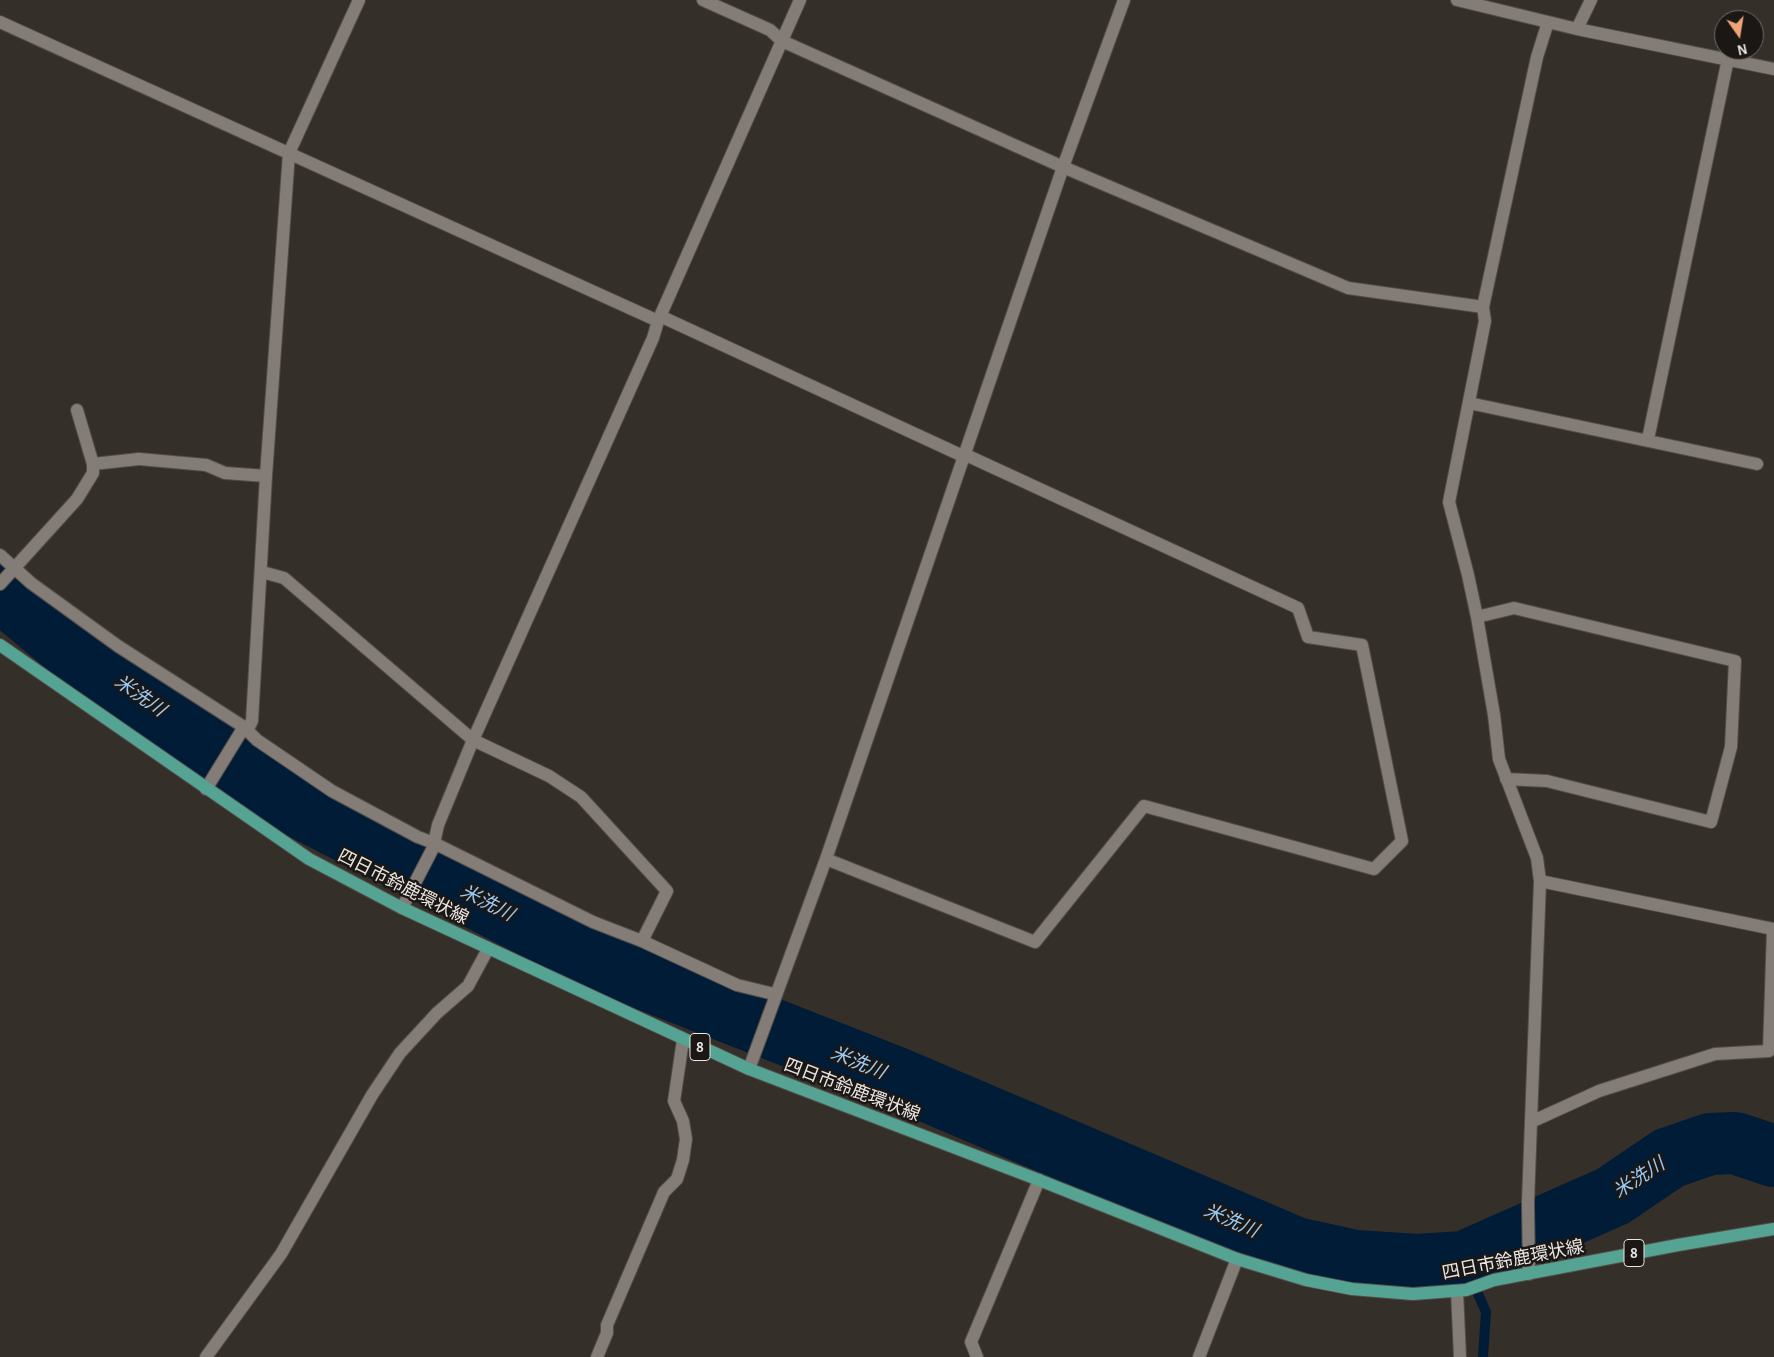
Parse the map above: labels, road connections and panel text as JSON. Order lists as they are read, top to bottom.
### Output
{
  "streets": {
    "main road": ["四日市鈴鹿環状線", "8"]
  },
  "water": ["米洗川"],
  "north": "bottom"
}
